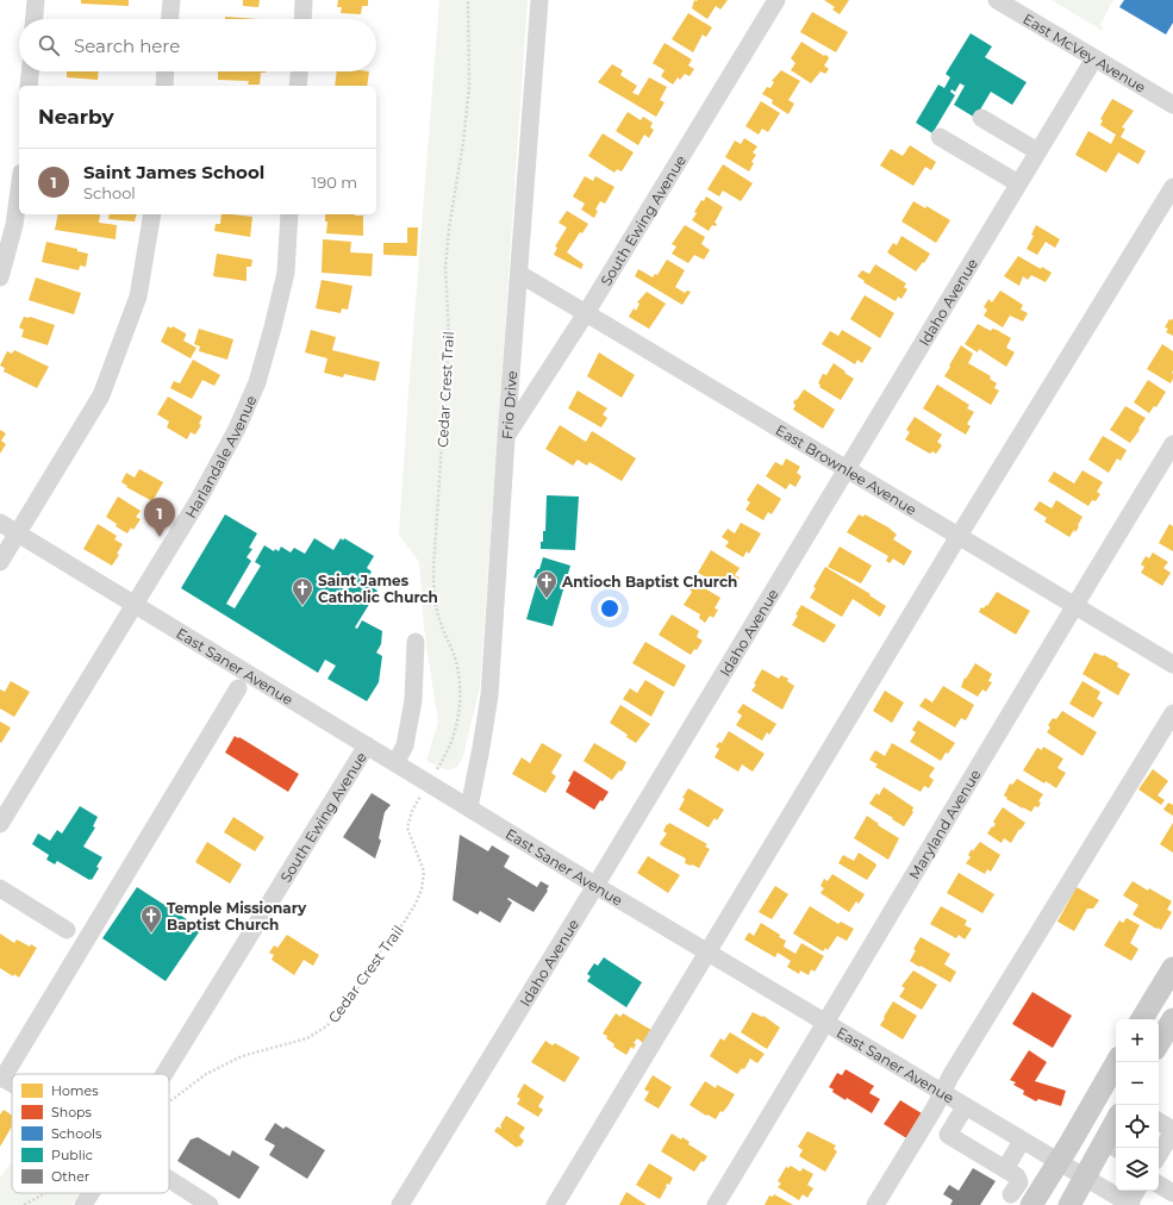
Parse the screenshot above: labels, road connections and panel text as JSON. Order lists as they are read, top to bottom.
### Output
{
  "streets": {
    "street": [
      "East McVey Avenue",
      "South Ewing Avenue",
      "Idaho Avenue",
      "Frio Drive",
      "Harlandale Avenue",
      "East Brownlee Avenue",
      "East Saner Avenue",
      "Maryland Avenue"
    ],
    "path": ["Cedar Crest Trail"]
  },
  "crossings": [
    ["East McVey Avenue", "Idaho Avenue"],
    ["South Ewing Avenue", "Frio Drive"],
    ["South Ewing Avenue", "East Brownlee Avenue"],
    ["South Ewing Avenue", "East Saner Avenue"],
    ["Idaho Avenue", "East Brownlee Avenue"],
    ["Idaho Avenue", "East Saner Avenue"],
    ["Frio Drive", "East Brownlee Avenue"],
    ["Frio Drive", "East Saner Avenue"],
    ["Harlandale Avenue", "East Saner Avenue"],
    ["East Brownlee Avenue", "Maryland Avenue"],
    ["East Saner Avenue", "Maryland Avenue"]
  ],
  "places": {
    "church": ["Antioch Baptist Church", "Saint James Catholic Church", "Temple Missionary Baptist Church"]
  },
  "legend": [
    "Homes",
    "Shops",
    "Schools",
    "Public",
    "Other"
  ],
  "page": {
    "search": "Search here",
    "heading": "Nearby",
    "list": [
      {
        "mark": "1",
        "name": "Saint James School",
        "note": "School",
        "value": "190 m"
      }
    ],
    "pins": "1",
    "map_buttons": ["+", "−"]
  }
}
